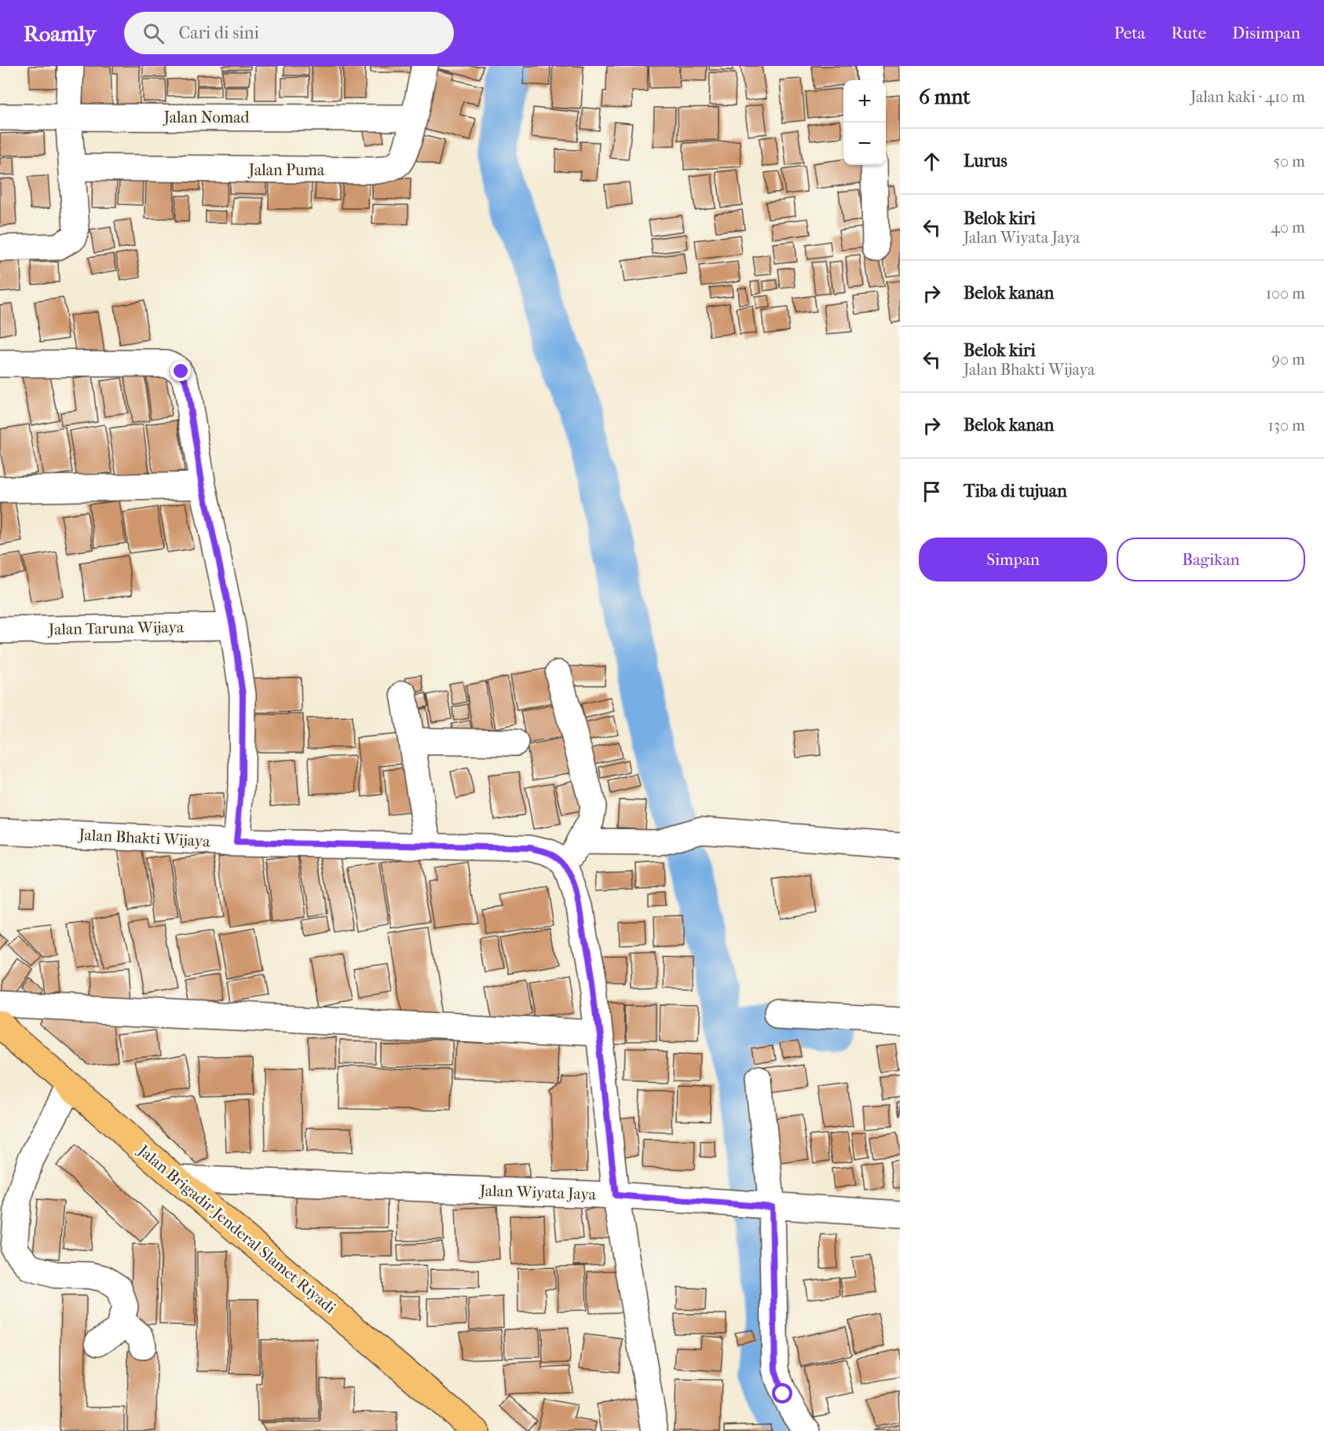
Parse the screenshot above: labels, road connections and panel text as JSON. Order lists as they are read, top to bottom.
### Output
{
  "streets": {
    "main road": ["Jalan Brigadir Jenderal Slamet Riyadi"],
    "street": [
      "Jalan Nomad",
      "Jalan Puma",
      "Jalan Taruna Wijaya",
      "Jalan Bhakti Wijaya",
      "Jalan Wiyata Jaya"
    ]
  },
  "crossings": [
    ["Jalan Nomad", "Jalan Puma"],
    ["Jalan Wiyata Jaya", "Jalan Brigadir Jenderal Slamet Riyadi"]
  ],
  "page": {
    "header": "Roamly",
    "search": "Cari di sini",
    "nav": ["Peta", "Rute", "Disimpan"],
    "heading": ["6 mnt", "Jalan kaki · 410 m"],
    "map_buttons": ["+", "−"],
    "list": [
      ["Lurus", "50 m"],
      ["Belok kiri", "Jalan Wiyata Jaya", "40 m"],
      ["Belok kanan", "100 m"],
      ["Belok kiri", "Jalan Bhakti Wijaya", "90 m"],
      ["Belok kanan", "130 m"],
      "Tiba di tujuan"
    ],
    "buttons": ["Simpan", "Bagikan"]
  }
}
